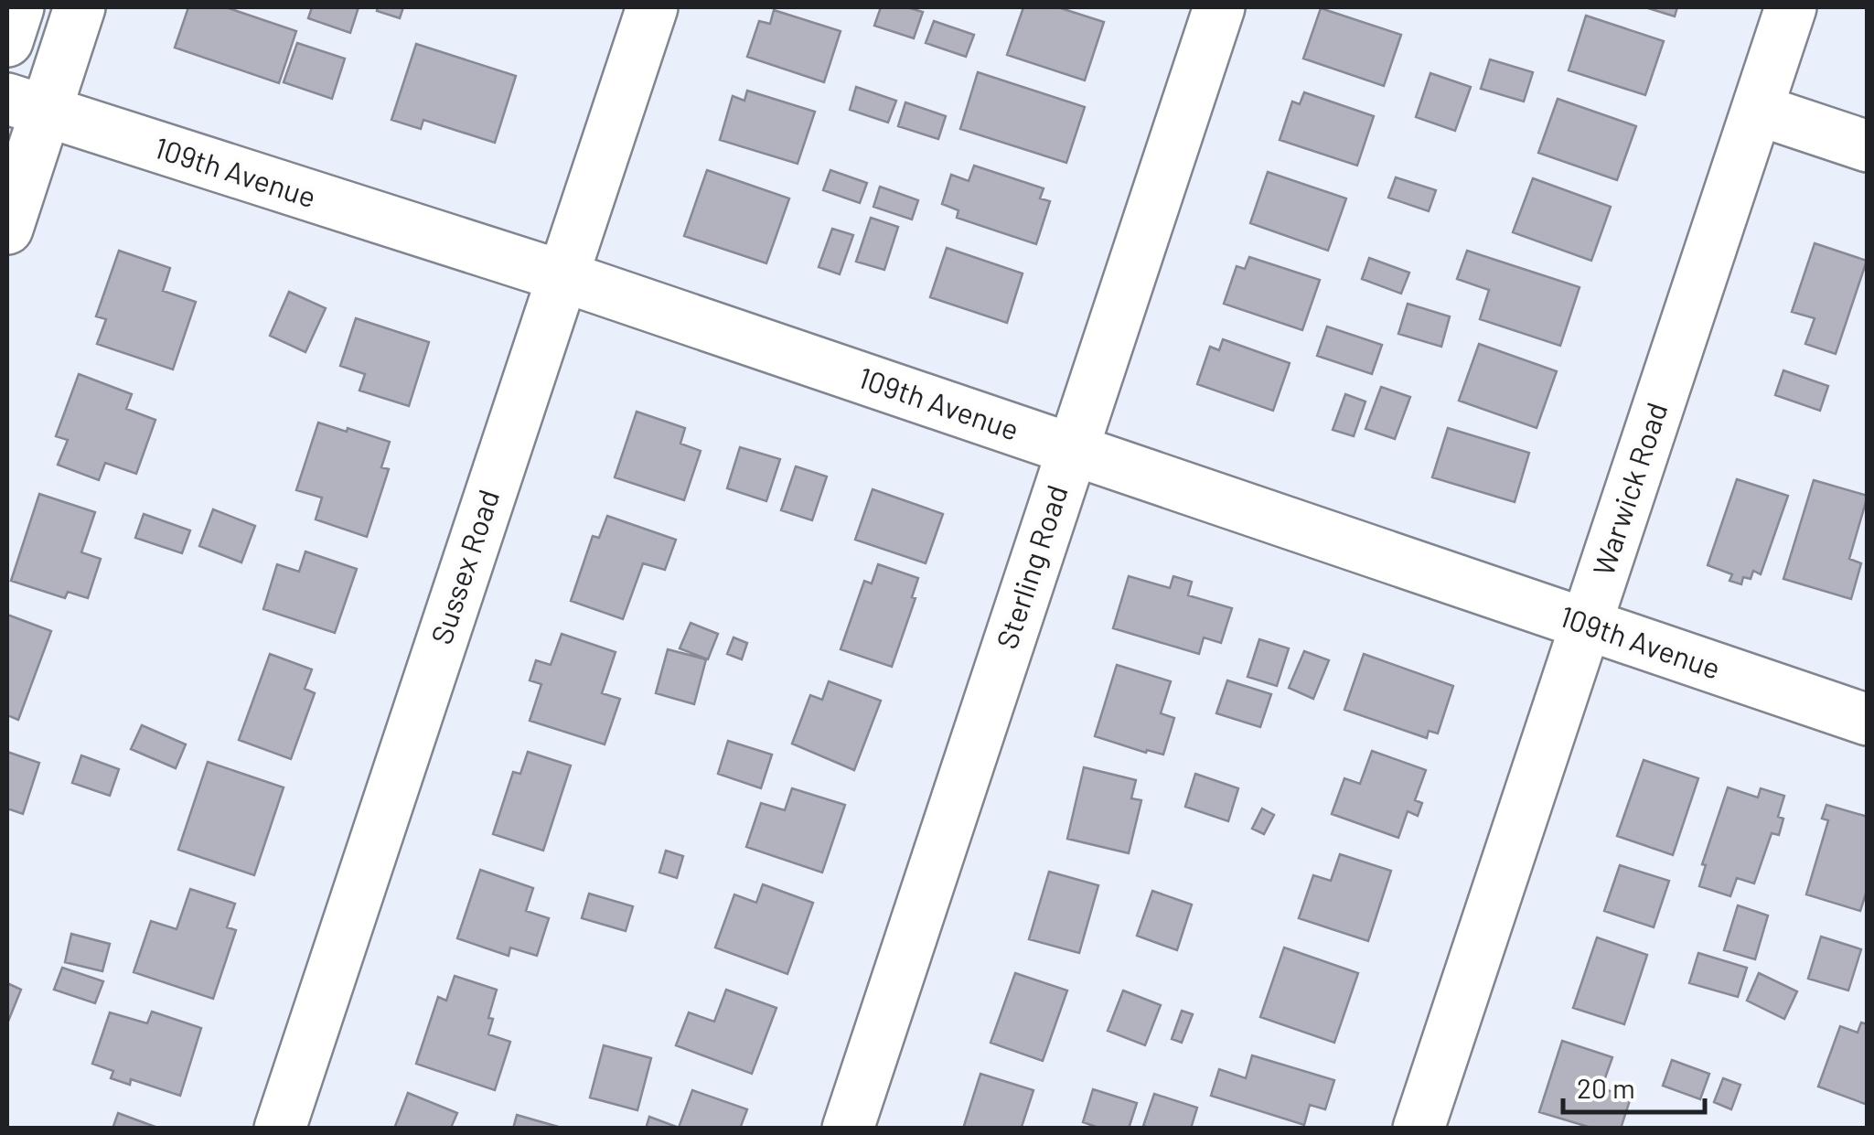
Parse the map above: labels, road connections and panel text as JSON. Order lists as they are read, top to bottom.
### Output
{
  "streets": {
    "street": [
      "109th Avenue",
      "Warwick Road",
      "Sussex Road",
      "Sterling Road"
    ]
  },
  "crossings": [
    ["109th Avenue", "Warwick Road"],
    ["109th Avenue", "Sussex Road"],
    ["109th Avenue", "Sterling Road"]
  ],
  "scale_bar": "20 m"
}
